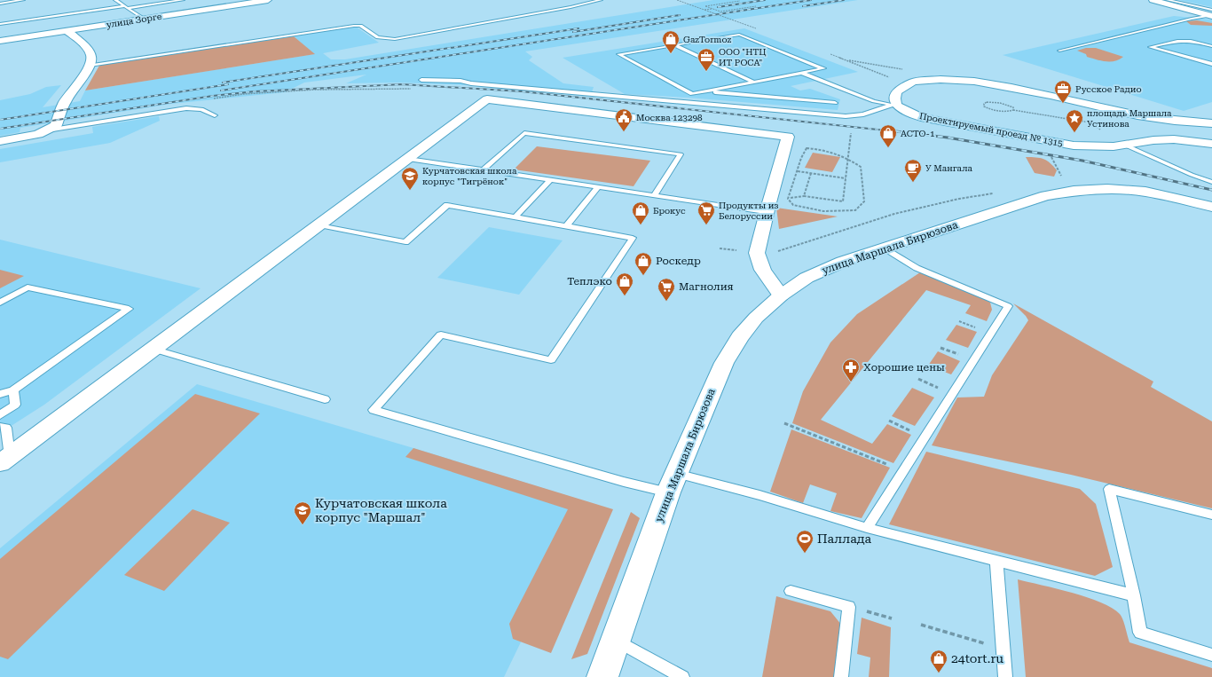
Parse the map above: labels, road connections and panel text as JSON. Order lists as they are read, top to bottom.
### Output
{
  "streets": {
    "street": ["улица Зорге", "Проектируемый проезд № 1315", "улица Маршала Бирюзова"]
  },
  "places": {
    "shop": [
      "GazTormoz",
      "АСТО-1",
      "Брокус",
      "Роскедр",
      "Теплэко",
      "24tort.ru"
    ],
    "office": ["ООО \"НТЦ ИТ РОСА\"", "Русское Радио"],
    "public building": ["Москва 123298"],
    "place": ["площадь Маршала Устинова"],
    "cafe": ["У Мангала"],
    "school or university": ["Курчатовская школа корпус \"Тигрёнок\"", "Курчатовская школа корпус \"Маршал\""],
    "supermarket": ["Продукты из Белоруссии", "Магнолия"],
    "pharmacy": ["Хорошие цены"],
    "sports": ["Паллада"]
  }
}
